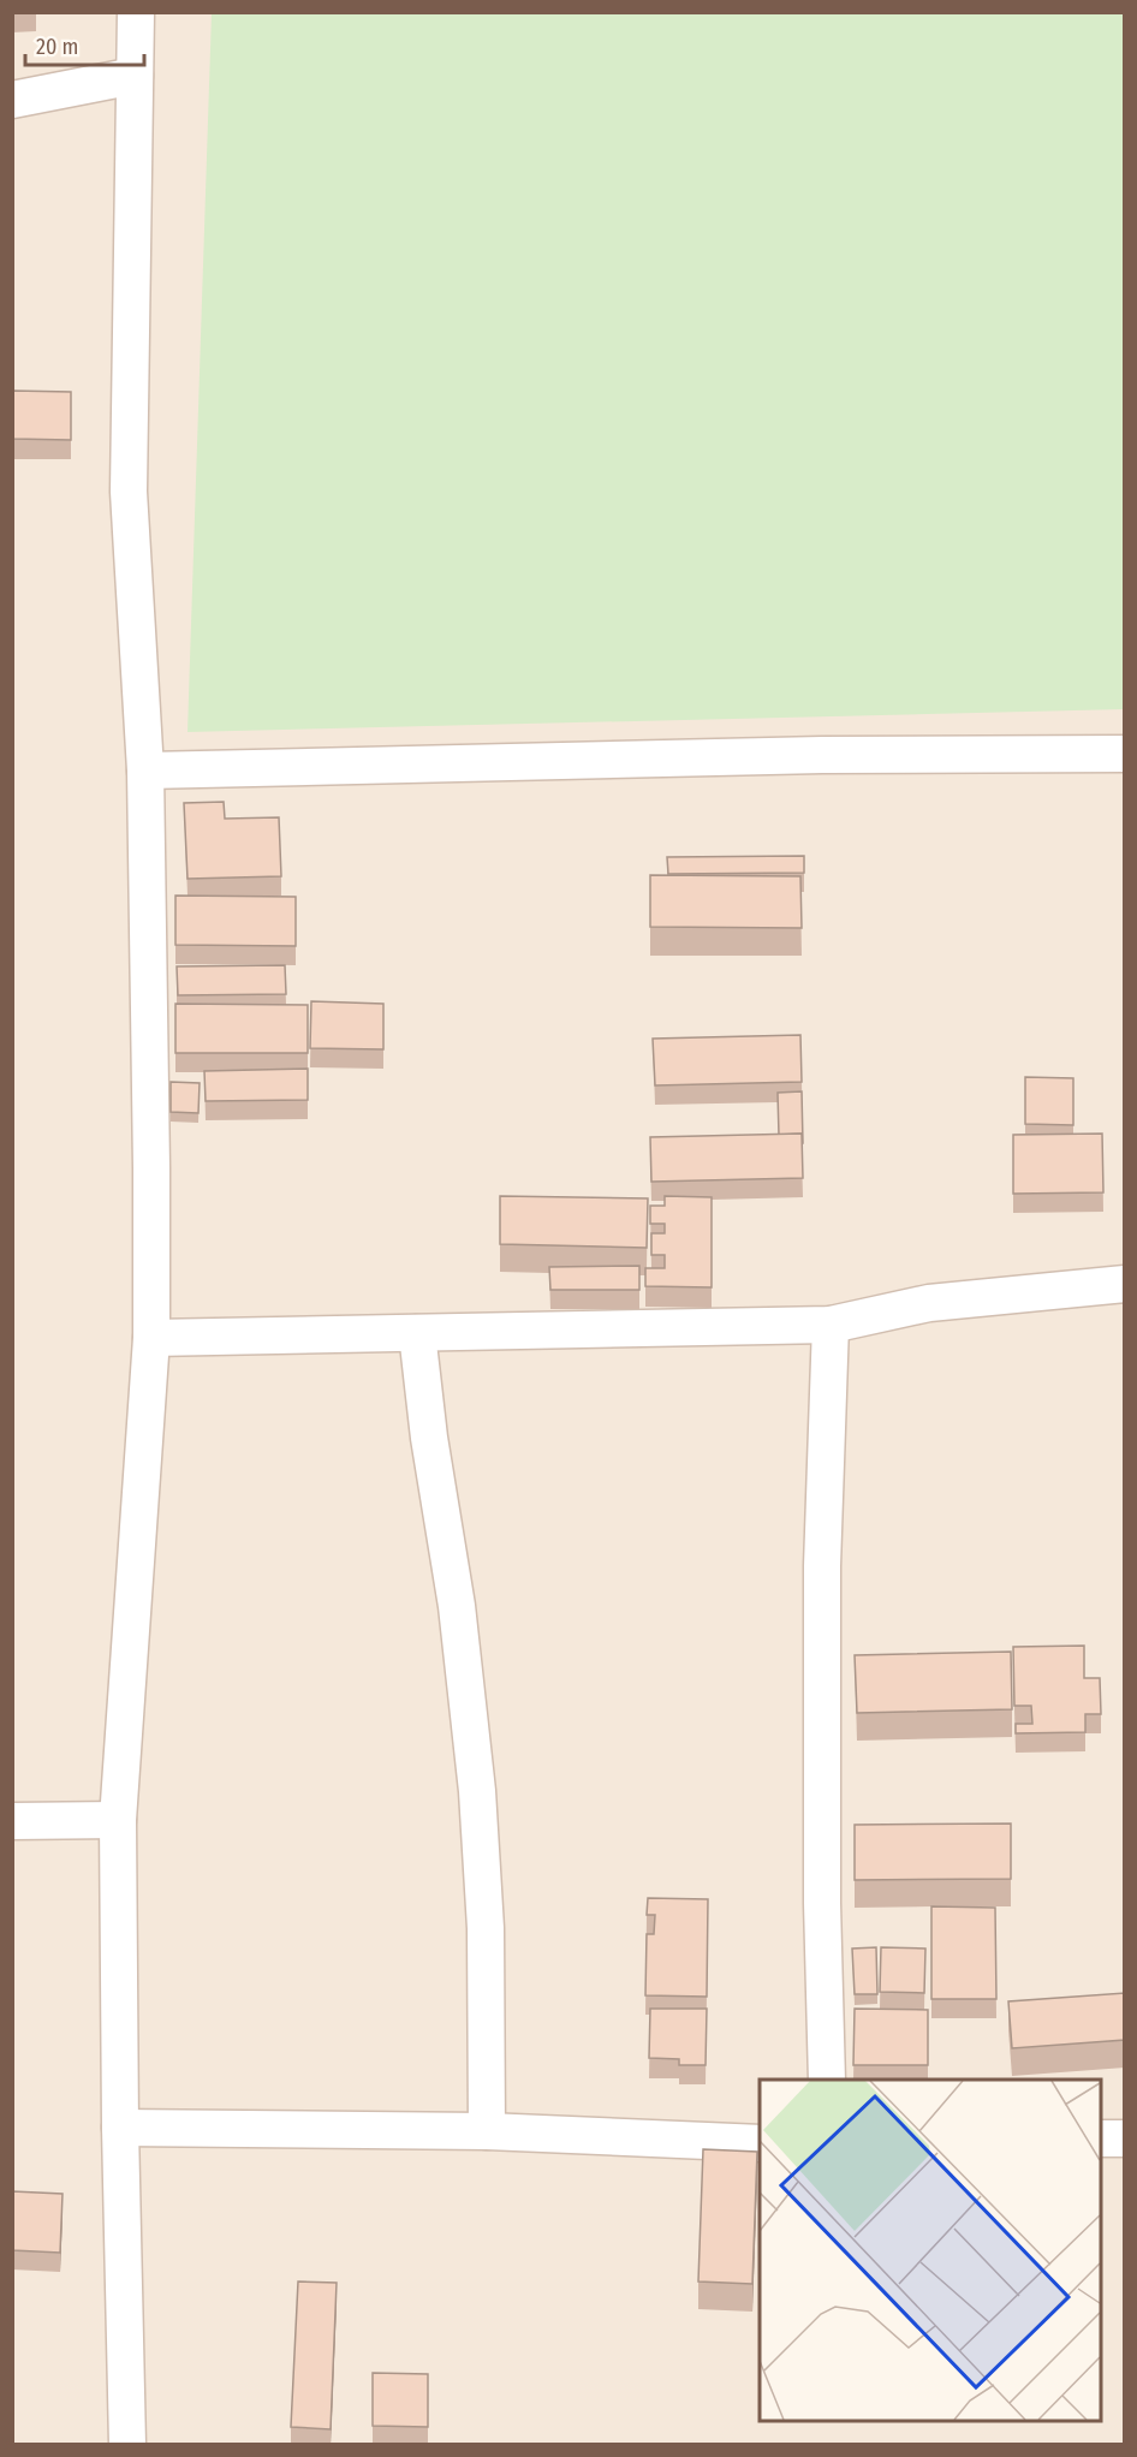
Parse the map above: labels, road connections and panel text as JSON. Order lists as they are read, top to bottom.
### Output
{
  "scale_bar": "20 m"
}
